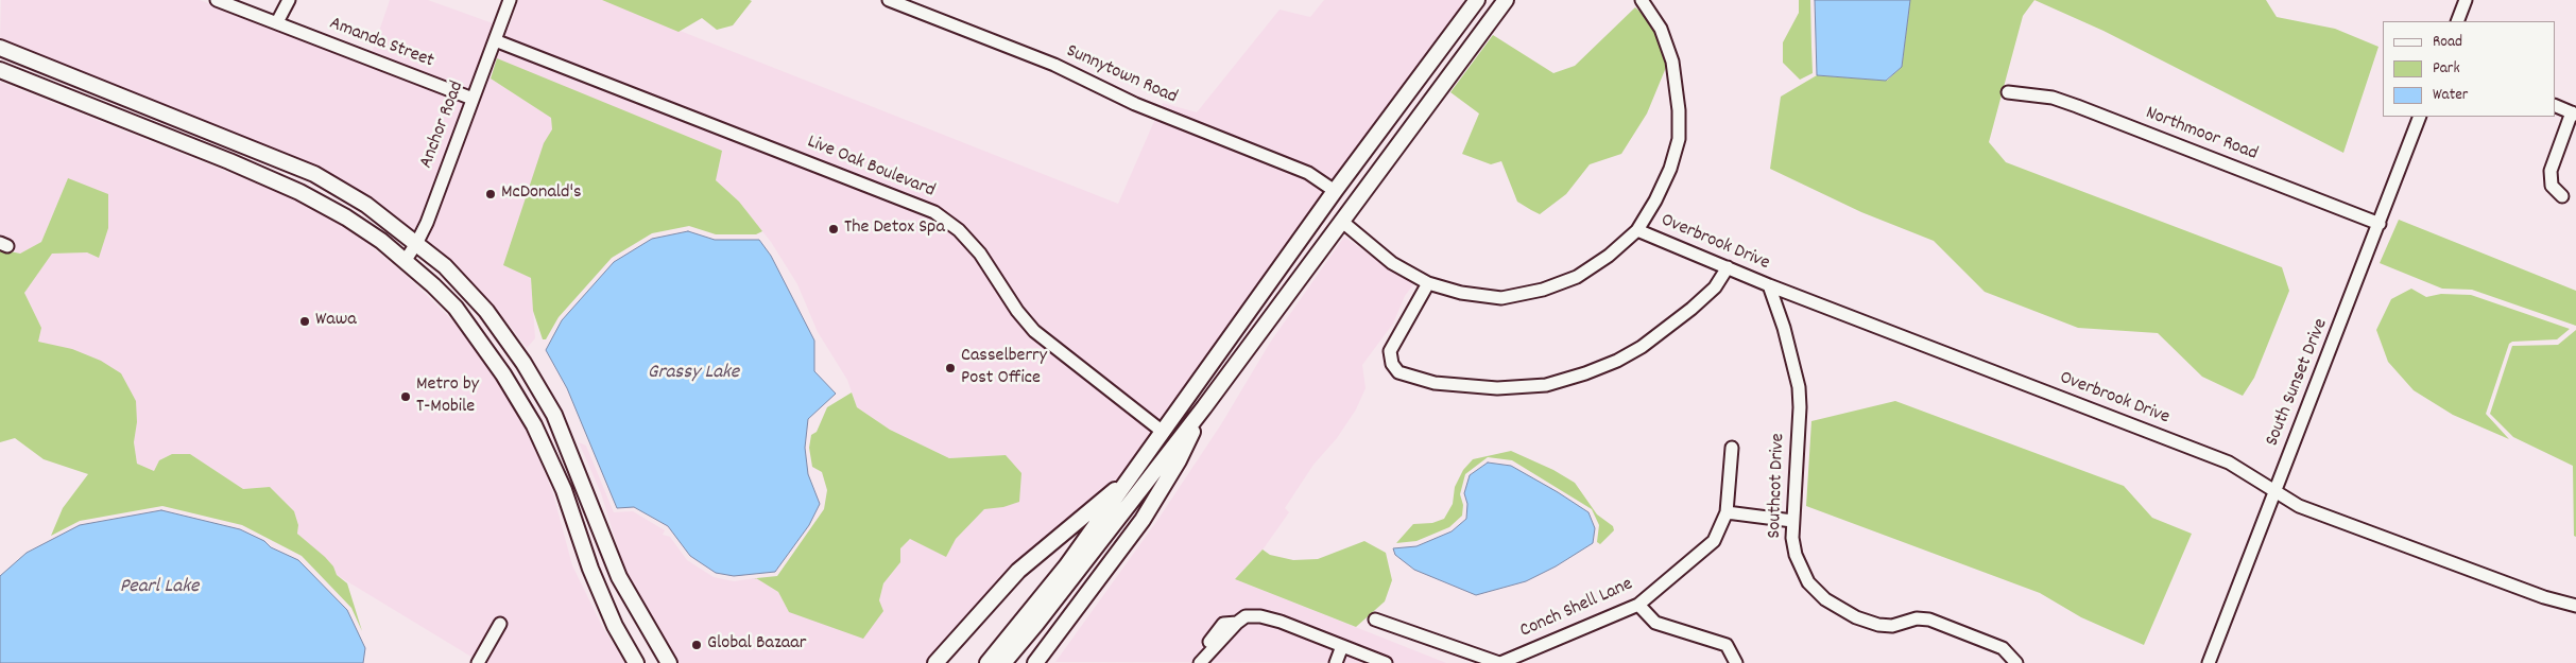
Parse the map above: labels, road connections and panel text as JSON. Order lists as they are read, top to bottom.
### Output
{
  "streets": {
    "street": [
      "Amanda Street",
      "Sunnytown Road",
      "Anchor Road",
      "Northmoor Road",
      "Live Oak Boulevard",
      "Overbrook Drive",
      "South Sunset Drive",
      "Southcot Drive",
      "Conch Shell Lane"
    ]
  },
  "crossings": [
    ["Amanda Street", "Anchor Road"],
    ["Anchor Road", "Live Oak Boulevard"],
    ["Northmoor Road", "South Sunset Drive"],
    ["Overbrook Drive", "South Sunset Drive"],
    ["Overbrook Drive", "Southcot Drive"]
  ],
  "water": ["Grassy Lake", "Pearl Lake"],
  "places": [
    "McDonald's",
    "The Detox Spa",
    "Wawa",
    "Casselberry Post Office",
    "Metro by T-Mobile",
    "Global Bazaar"
  ],
  "legend": ["Road", "Park", "Water"]
}
